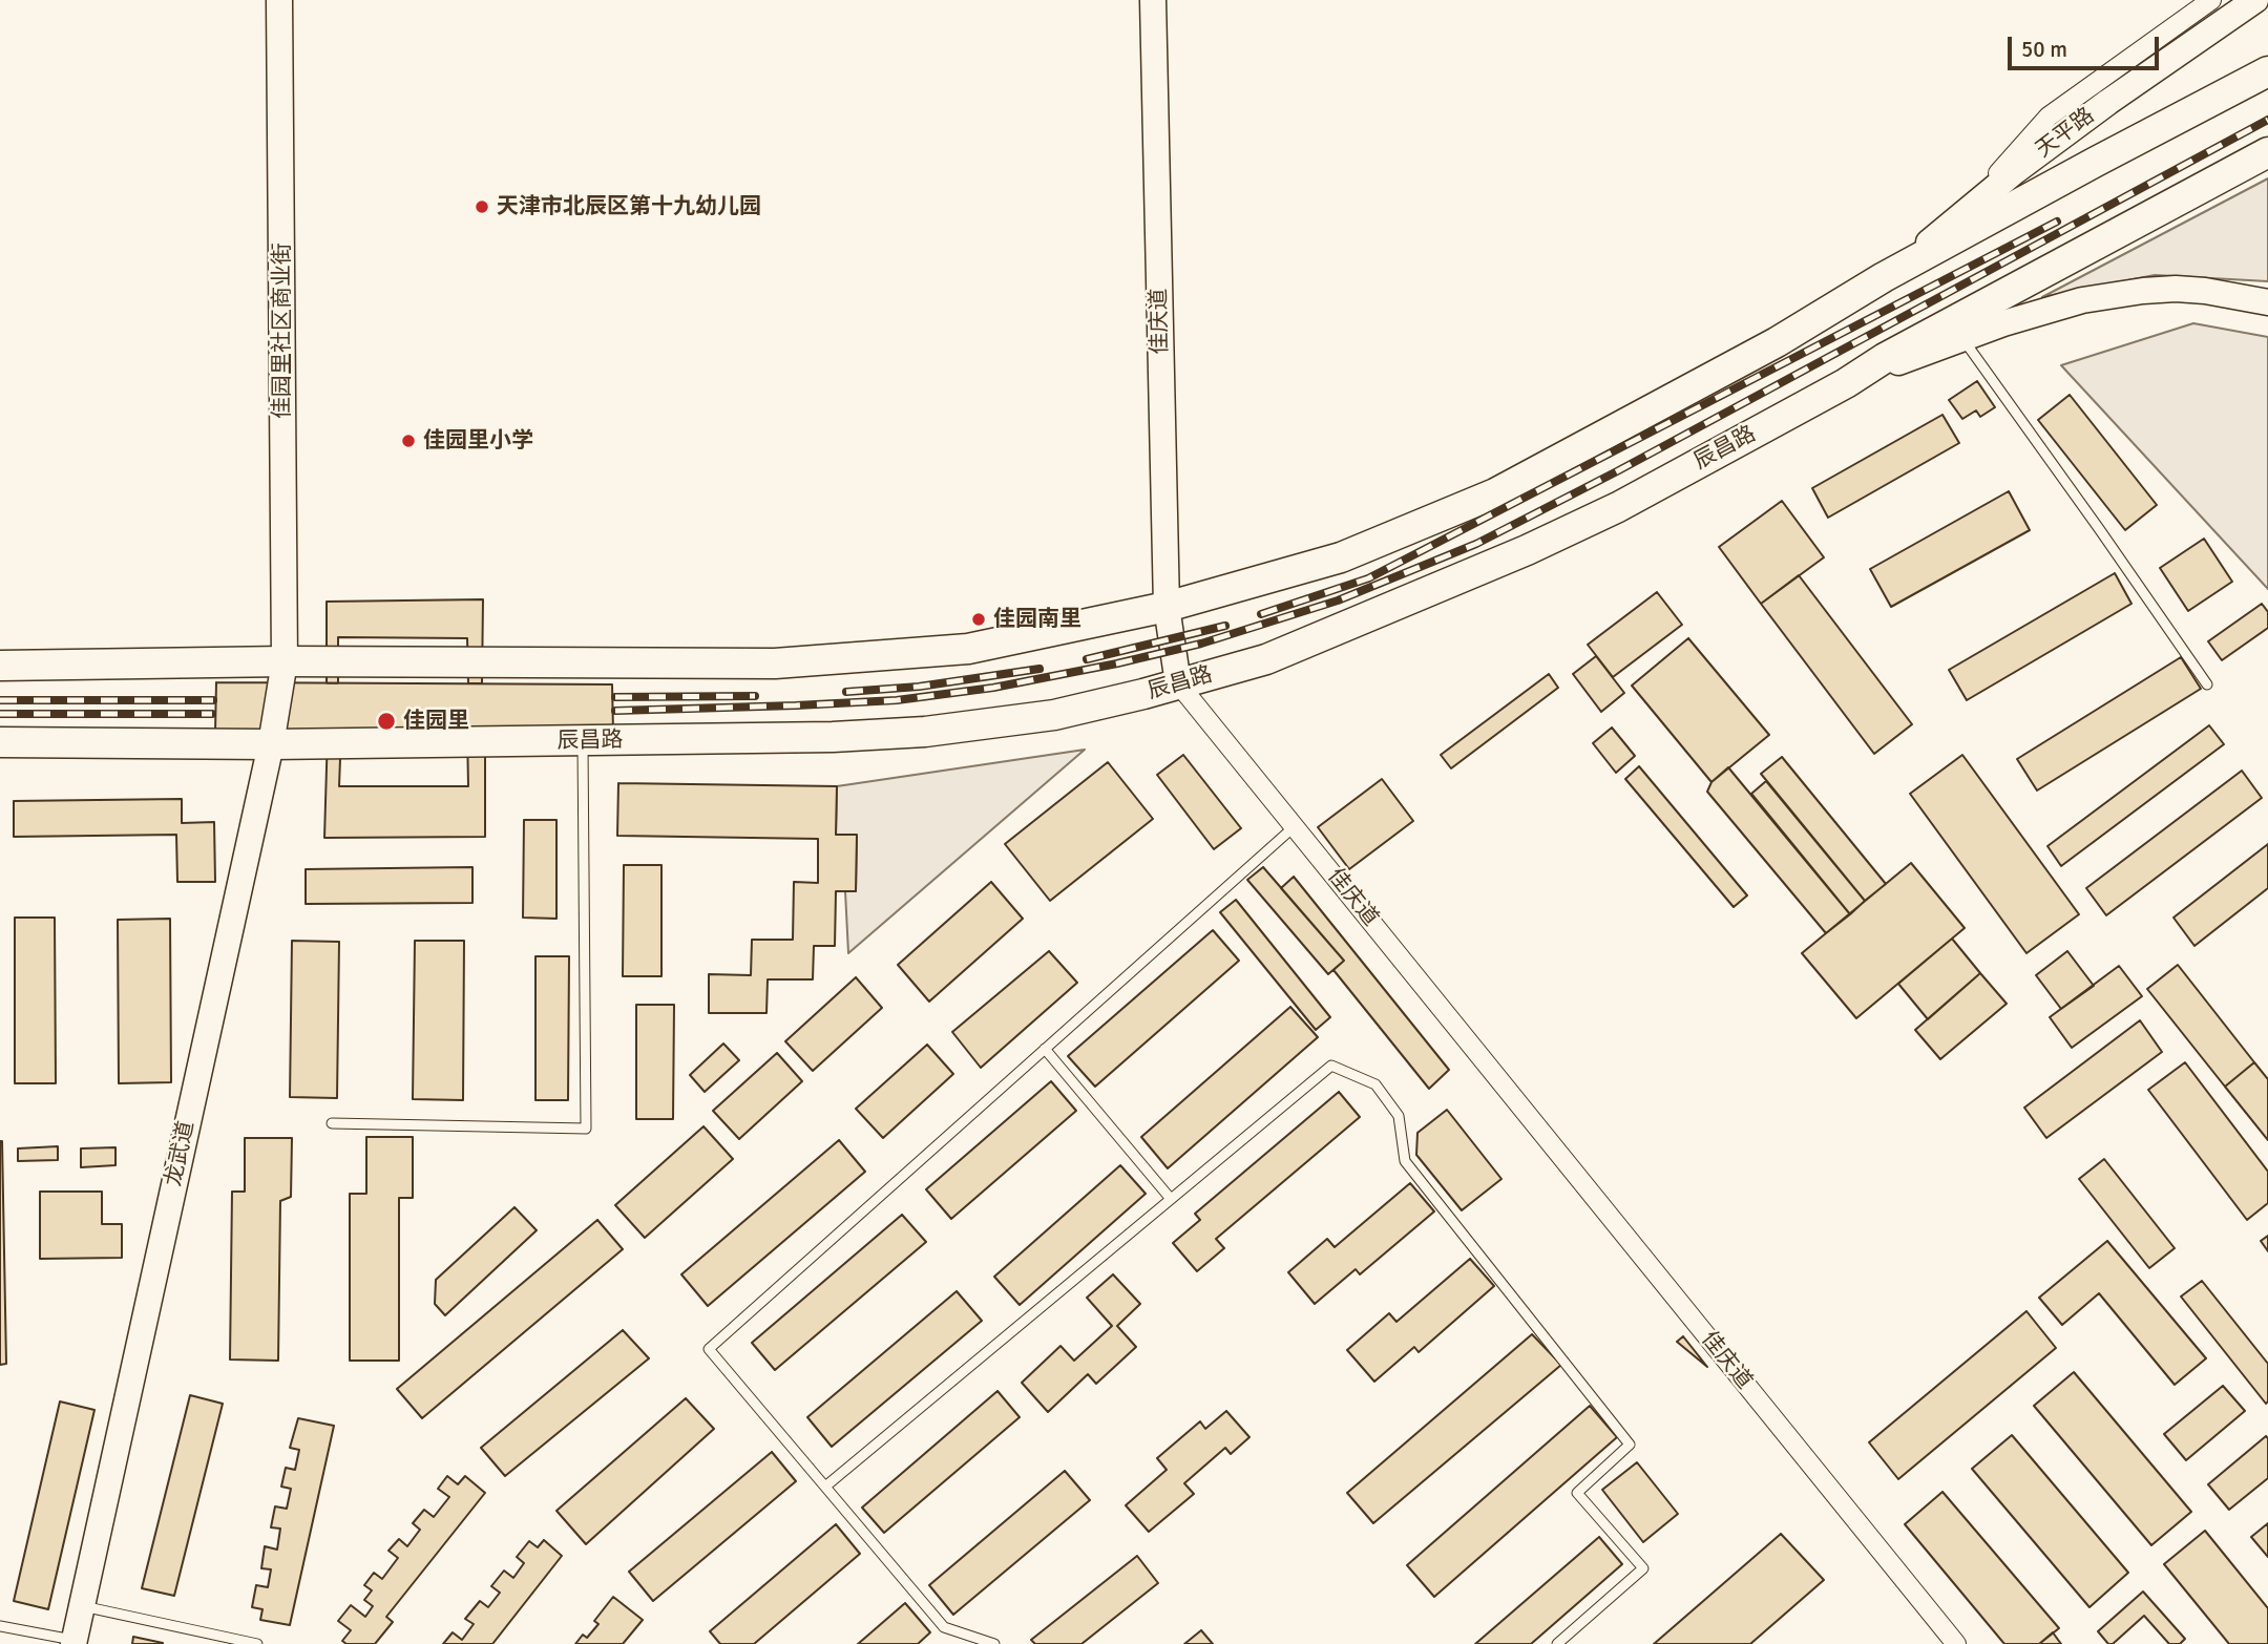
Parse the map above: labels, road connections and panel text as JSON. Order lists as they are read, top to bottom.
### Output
{
  "streets": {
    "main road": ["辰昌路"],
    "street": [
      "天平路",
      "佳庆道",
      "佳园里社区商业街",
      "龙武道"
    ]
  },
  "crossings": [
    ["佳庆道", "辰昌路"],
    ["佳园里社区商业街", "龙武道"],
    ["辰昌路", "龙武道"]
  ],
  "places": [
    "天津市北辰区第十九幼儿园",
    "佳园里小学",
    "佳园南里",
    "佳园里"
  ],
  "scale_bar": "50 m"
}
